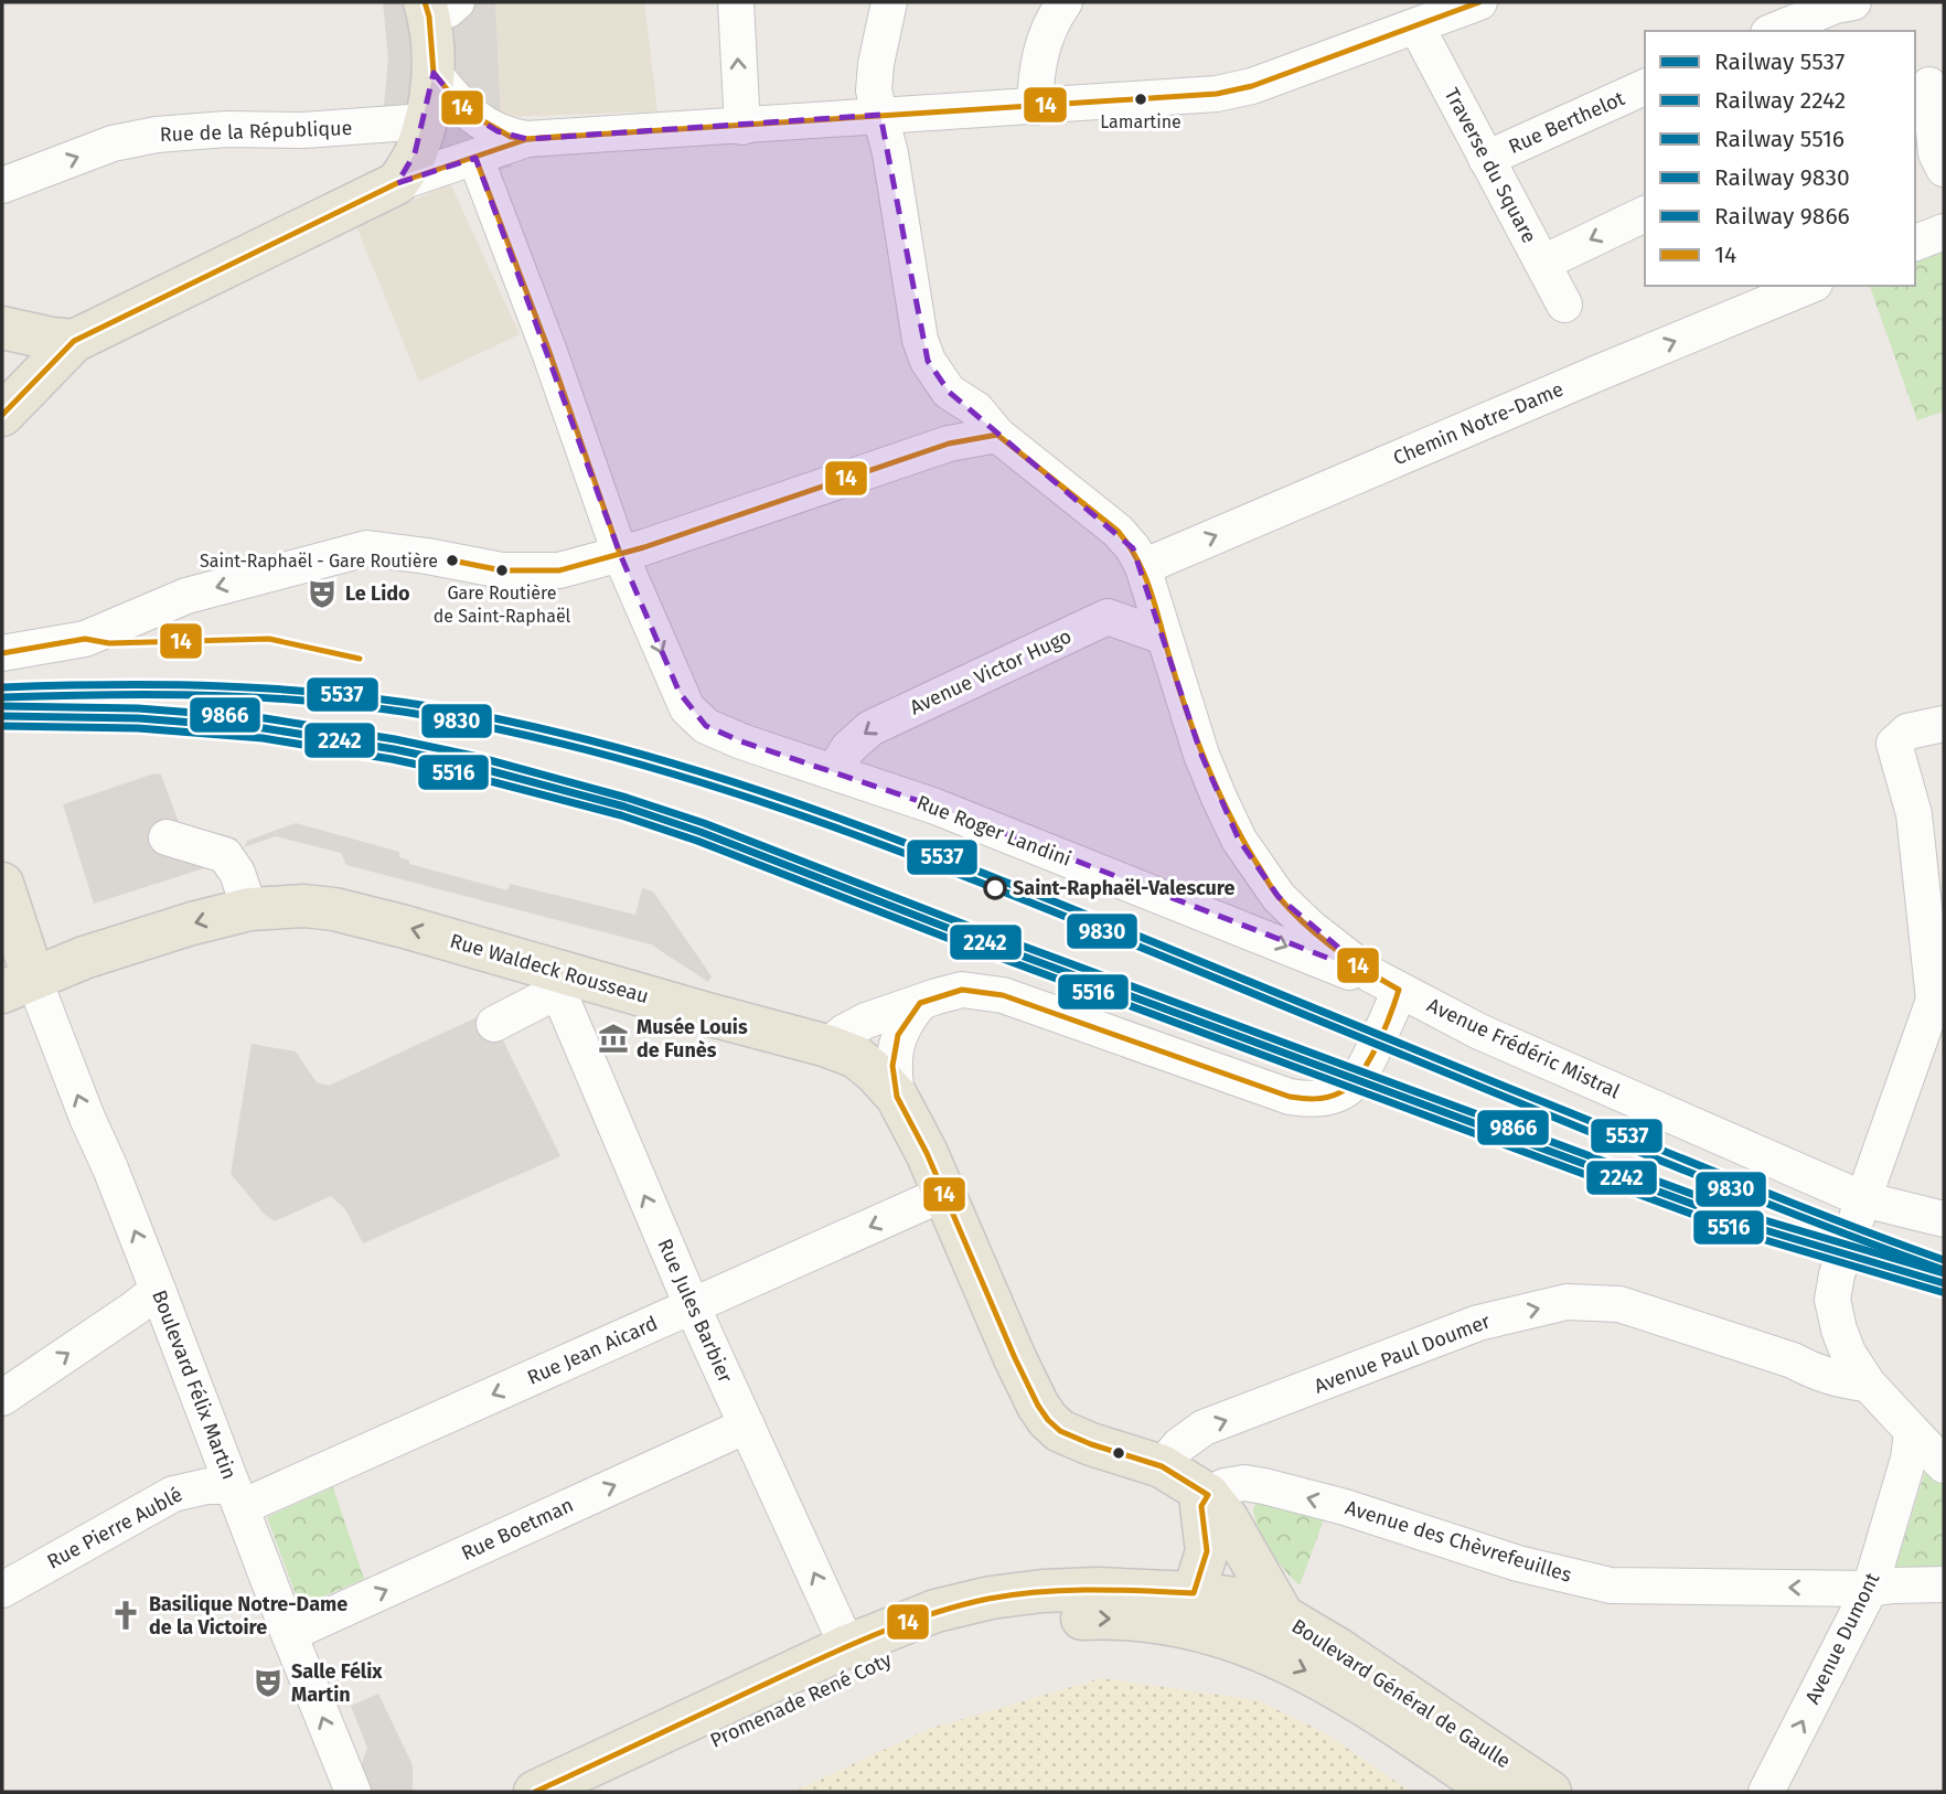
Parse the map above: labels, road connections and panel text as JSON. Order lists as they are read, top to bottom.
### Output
{
  "streets": {
    "main road": ["Rue Waldeck Rousseau", "Boulevard Général de Gaulle", "Promenade René Coty"],
    "street": [
      "Rue Berthelot",
      "Rue de la République",
      "Traverse du Square",
      "Chemin Notre-Dame",
      "Avenue Victor Hugo",
      "Rue Roger Landini",
      "Avenue Frédéric Mistral",
      "Rue Jules Barbier",
      "Rue Jean Aicard",
      "Avenue Paul Doumer",
      "Boulevard Félix Martin",
      "Rue Pierre Aublé",
      "Rue Boetman",
      "Avenue des Chèvrefeuilles",
      "Avenue Dumont"
    ]
  },
  "crossings": [
    ["Rue Berthelot", "Traverse du Square"],
    ["Chemin Notre-Dame", "Avenue Frédéric Mistral"],
    ["Avenue Victor Hugo", "Rue Roger Landini"],
    ["Rue Roger Landini", "Avenue Frédéric Mistral"],
    ["Rue Waldeck Rousseau", "Rue Jules Barbier"],
    ["Rue Waldeck Rousseau", "Rue Jean Aicard"],
    ["Rue Waldeck Rousseau", "Avenue Paul Doumer"],
    ["Rue Waldeck Rousseau", "Boulevard Félix Martin"],
    ["Rue Waldeck Rousseau", "Avenue des Chèvrefeuilles"],
    ["Rue Jules Barbier", "Rue Jean Aicard"],
    ["Rue Jules Barbier", "Rue Boetman"],
    ["Rue Jules Barbier", "Promenade René Coty"],
    ["Rue Jean Aicard", "Boulevard Félix Martin"],
    ["Rue Jean Aicard", "Rue Pierre Aublé"],
    ["Boulevard Félix Martin", "Rue Pierre Aublé"],
    ["Boulevard Félix Martin", "Rue Boetman"],
    ["Avenue des Chèvrefeuilles", "Avenue Dumont"],
    ["Boulevard Général de Gaulle", "Promenade René Coty"]
  ],
  "one_way": [
    "Rue de la République",
    "Chemin Notre-Dame",
    "Rue Roger Landini",
    "Rue Waldeck Rousseau",
    "Rue Jules Barbier",
    "Rue Jean Aicard",
    "Avenue Paul Doumer",
    "Boulevard Félix Martin",
    "Rue Boetman",
    "Avenue des Chèvrefeuilles",
    "Avenue Dumont"
  ],
  "places": {
    "other": [
      "Lamartine",
      "Saint-Raphaël - Gare Routière",
      "Gare Routière de Saint-Raphaël",
      "Saint-Raphaël-Valescure"
    ],
    "theatre": ["Le Lido", "Salle Félix Martin"],
    "museum": ["Musée Louis de Funès"],
    "church": ["Basilique Notre-Dame de la Victoire"]
  },
  "lines": [
    "transit line 14",
    "rail line 5537",
    "rail line 9830",
    "rail line 9866",
    "rail line 2242",
    "rail line 5516"
  ],
  "legend": [
    "Railway 5537",
    "Railway 2242",
    "Railway 5516",
    "Railway 9830",
    "Railway 9866",
    "14"
  ]
}
